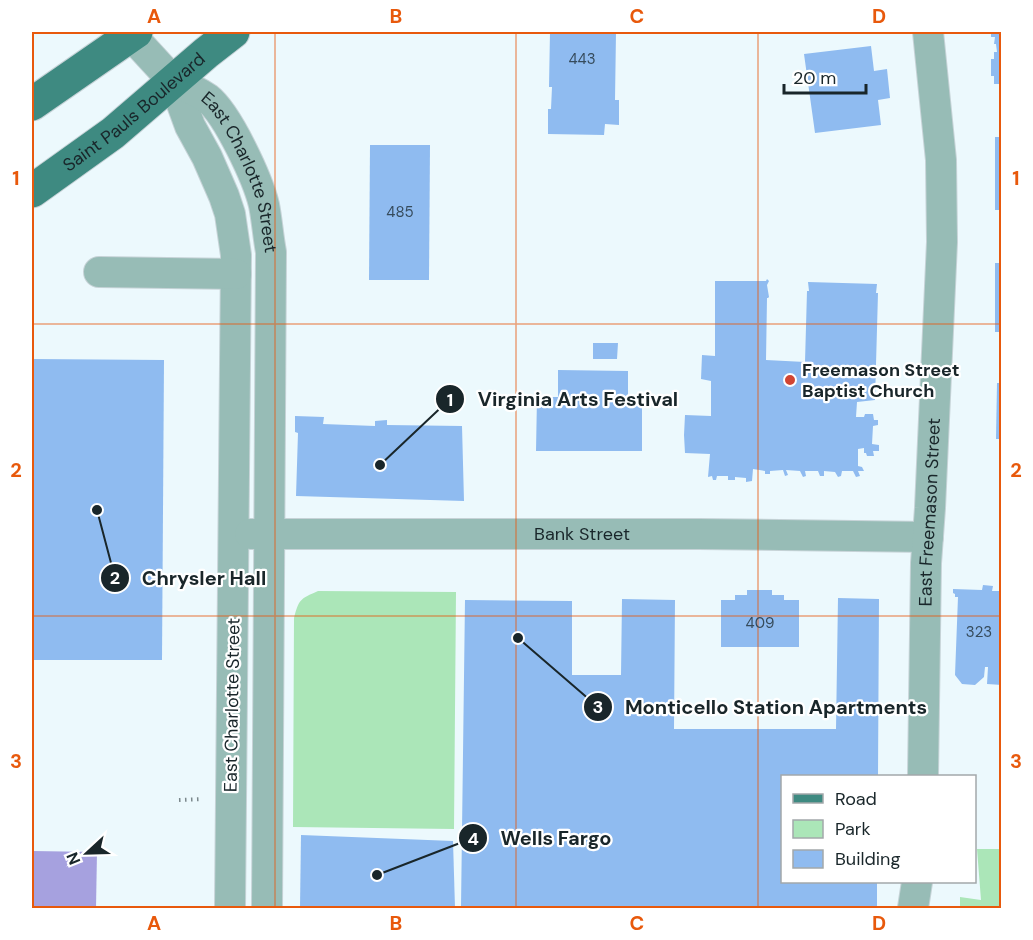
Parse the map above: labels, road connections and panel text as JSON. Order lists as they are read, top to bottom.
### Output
{
  "streets": {
    "main road": ["Saint Pauls Boulevard"],
    "street": ["East Charlotte Street", "East Freemason Street", "Bank Street"]
  },
  "crossings": [
    ["Saint Pauls Boulevard", "East Charlotte Street"],
    ["East Charlotte Street", "Bank Street"],
    ["East Freemason Street", "Bank Street"]
  ],
  "places": [
    "Freemason Street Baptist Church",
    "Virginia Arts Festival",
    "Chrysler Hall",
    "Monticello Station Apartments",
    "Wells Fargo"
  ],
  "house_numbers": [
    "443",
    "485",
    "409",
    "323"
  ],
  "legend": ["Road", "Park", "Building"],
  "scale_bar": "20 m",
  "north": "left",
  "grid": {
    "columns": [
      "A",
      "B",
      "C",
      "D"
    ],
    "rows": ["1", "2", "3"]
  }
}
